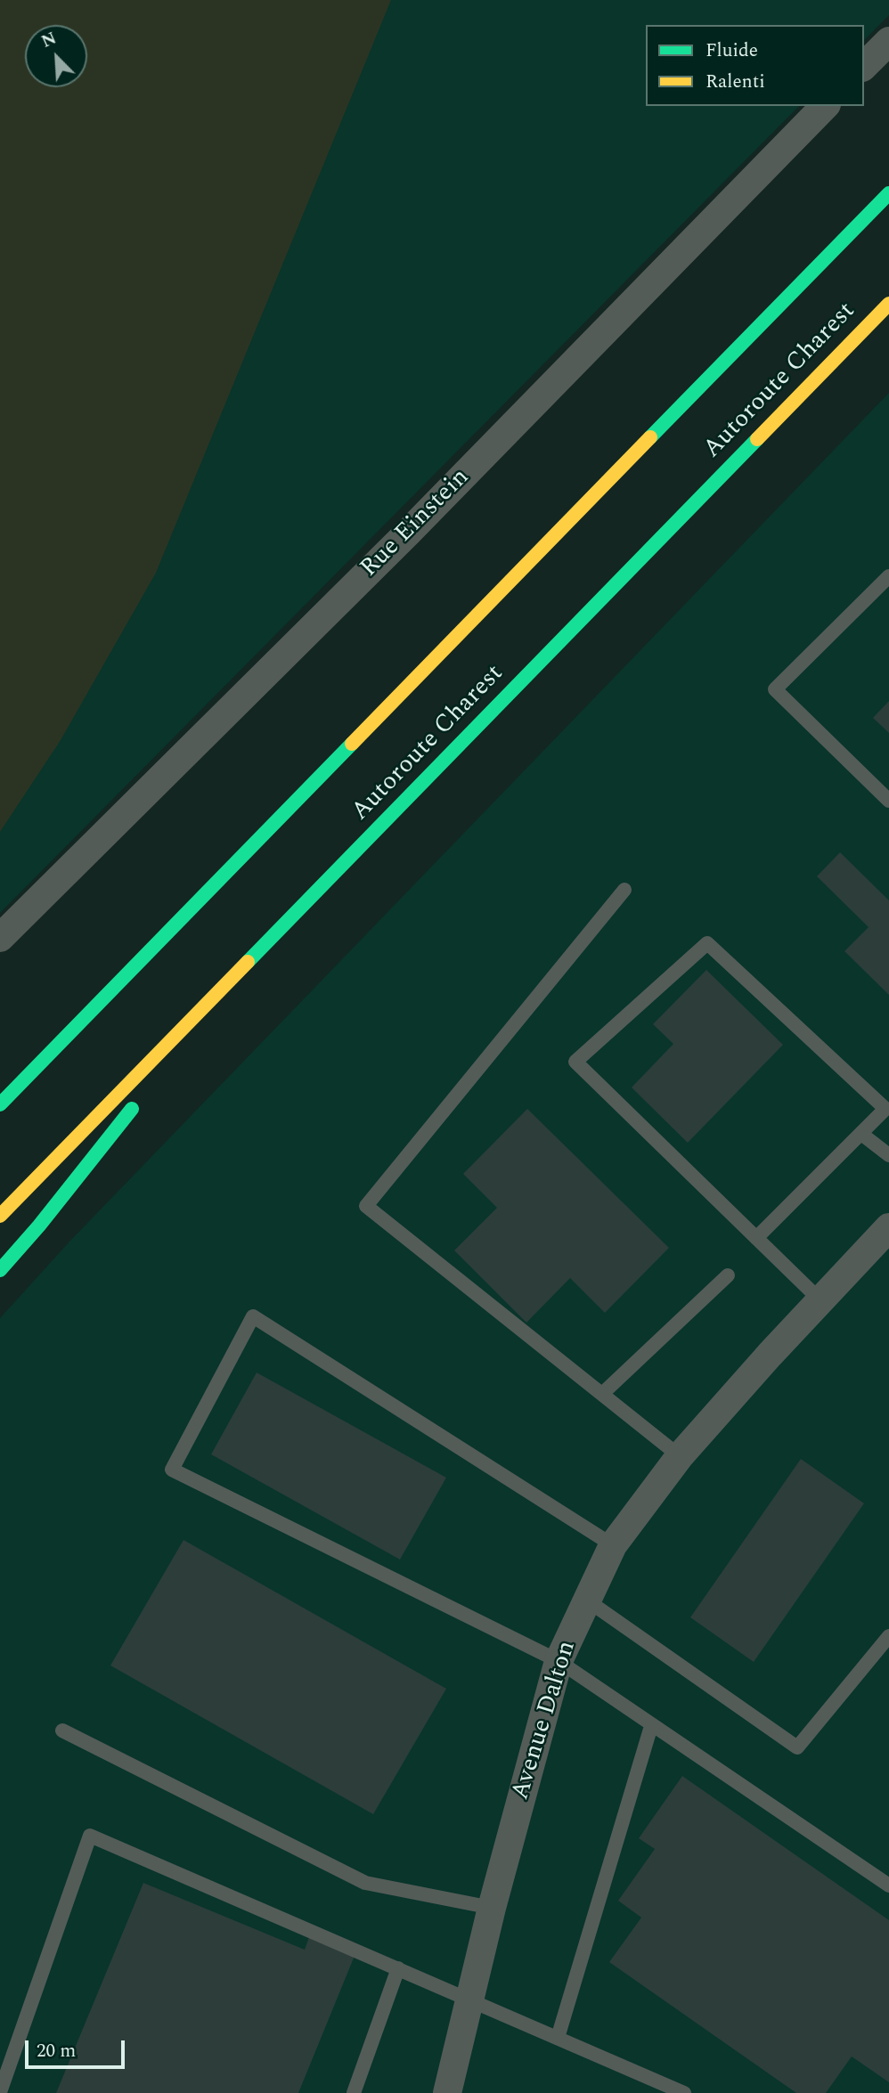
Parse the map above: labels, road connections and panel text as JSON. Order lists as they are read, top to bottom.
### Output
{
  "streets": {
    "highway": ["Autoroute Charest"],
    "street": ["Rue Einstein", "Avenue Dalton"]
  },
  "legend": ["Fluide", "Ralenti"],
  "scale_bar": "20 m",
  "north": "top left"
}
